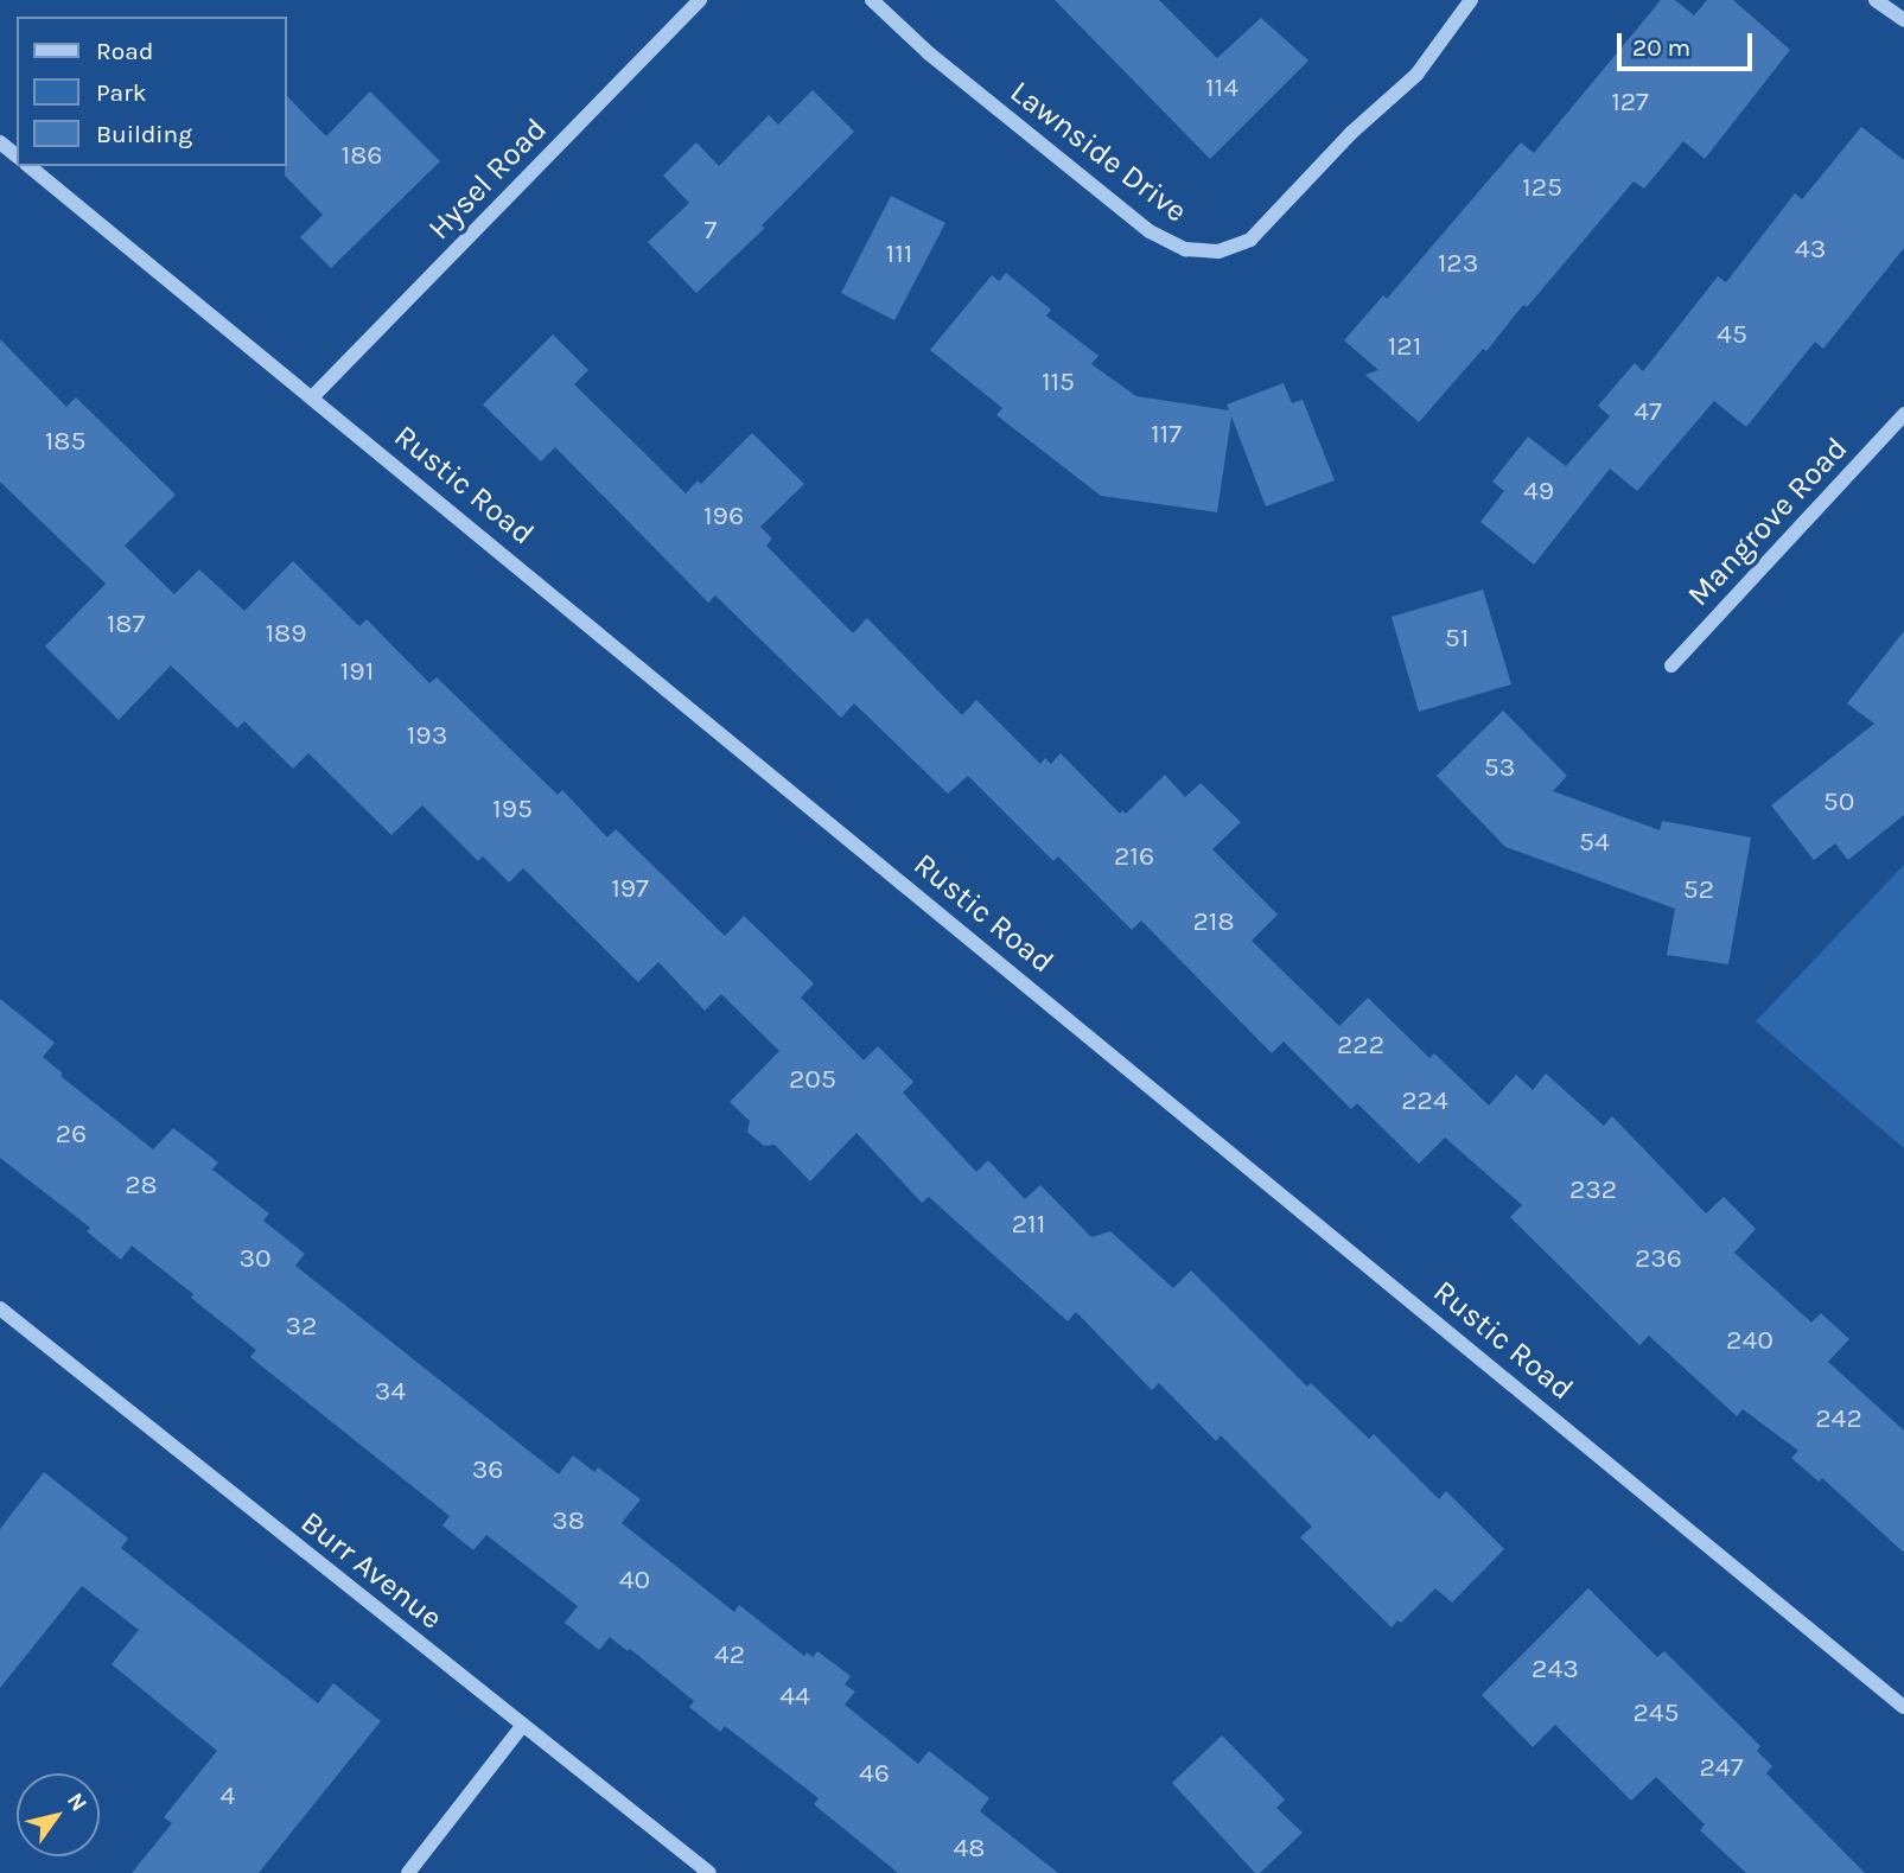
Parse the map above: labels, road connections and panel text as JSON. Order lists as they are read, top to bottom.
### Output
{
  "streets": {
    "street": [
      "Lawnside Drive",
      "Hysel Road",
      "Rustic Road",
      "Mangrove Road",
      "Burr Avenue"
    ]
  },
  "crossings": [
    ["Hysel Road", "Rustic Road"]
  ],
  "house_numbers": [
    "114",
    "127",
    "186",
    "125",
    "7",
    "43",
    "111",
    "123",
    "45",
    "121",
    "115",
    "47",
    "117",
    "185",
    "49",
    "196",
    "187",
    "189",
    "51",
    "191",
    "193",
    "53",
    "50",
    "195",
    "54",
    "216",
    "197",
    "52",
    "218",
    "222",
    "205",
    "224",
    "26",
    "28",
    "232",
    "211",
    "30",
    "236",
    "32",
    "240",
    "34",
    "242",
    "36",
    "38",
    "40",
    "42",
    "243",
    "44",
    "245",
    "247",
    "46",
    "4",
    "48"
  ],
  "legend": ["Road", "Park", "Building"],
  "scale_bar": "20 m",
  "north": "top right"
}
